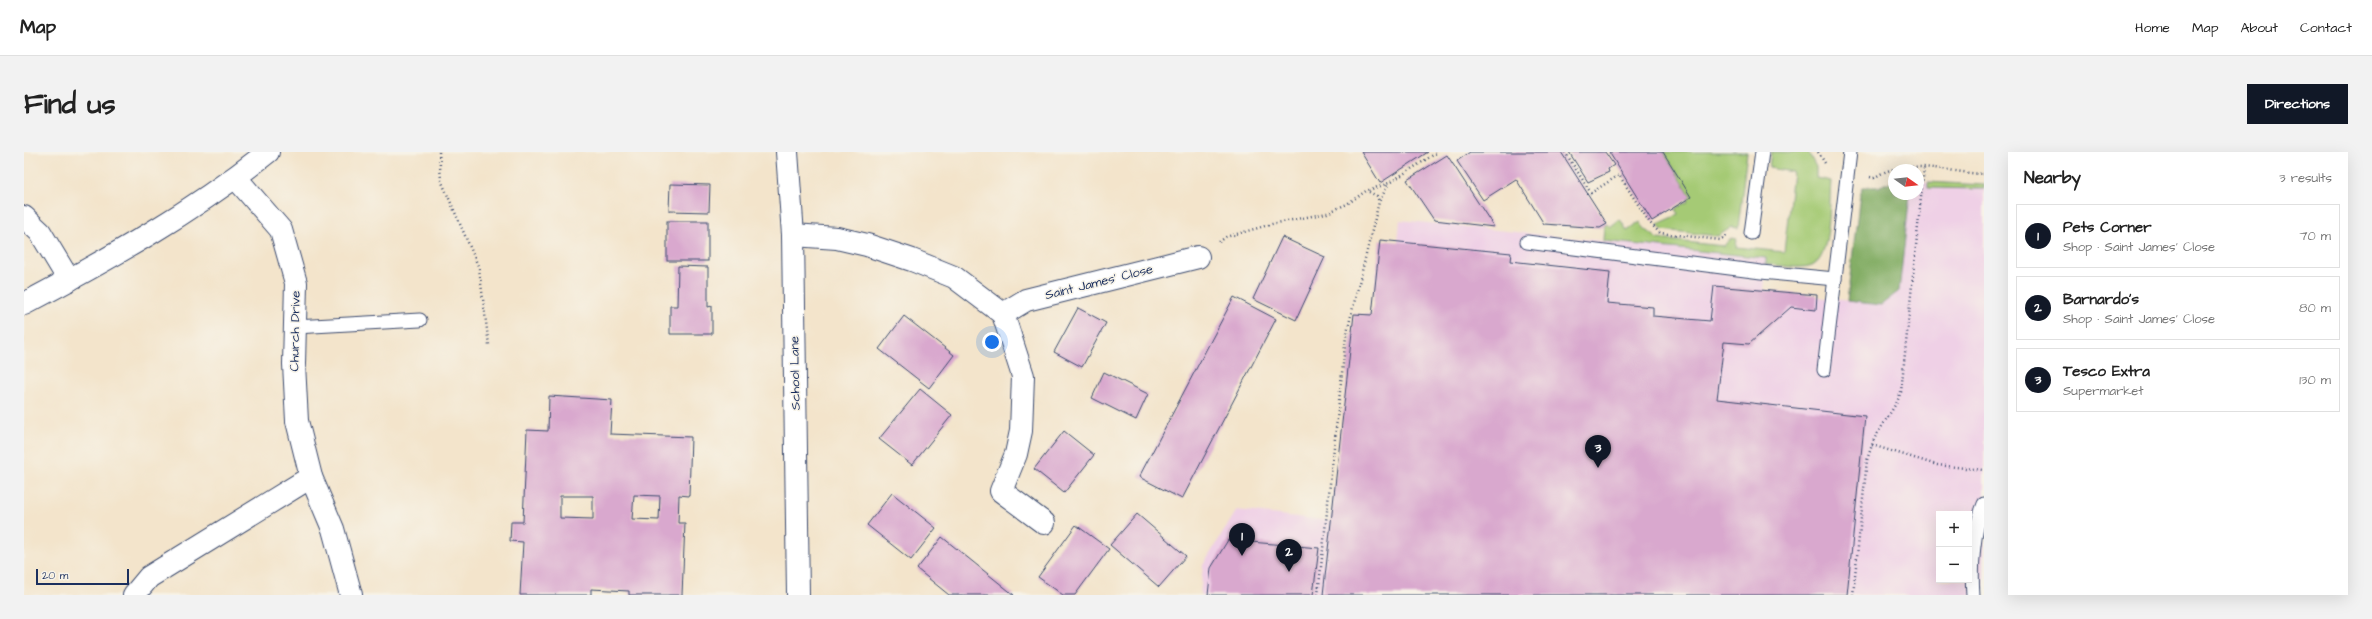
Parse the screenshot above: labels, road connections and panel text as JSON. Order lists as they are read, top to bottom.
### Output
{
  "streets": {
    "street": ["Saint James' Close", "Church Drive", "School Lane"]
  },
  "scale_bar": "20 m",
  "north": "right",
  "page": {
    "header": "Map",
    "nav": [
      "Home",
      "Map",
      "About",
      "Contact"
    ],
    "buttons": "Directions",
    "title": "Find us",
    "heading": ["Nearby", "3 results"],
    "list": [
      {
        "mark": "1",
        "name": "Pets Corner",
        "note": "Shop · Saint James' Close",
        "value": "70 m"
      },
      {
        "mark": "2",
        "name": "Barnardo's",
        "note": "Shop · Saint James' Close",
        "value": "80 m"
      },
      {
        "mark": "3",
        "name": "Tesco Extra",
        "note": "Supermarket",
        "value": "130 m"
      }
    ],
    "pins": ["3", "1", "2"],
    "map_buttons": ["+", "−"],
    "scale": "20 m"
  }
}
